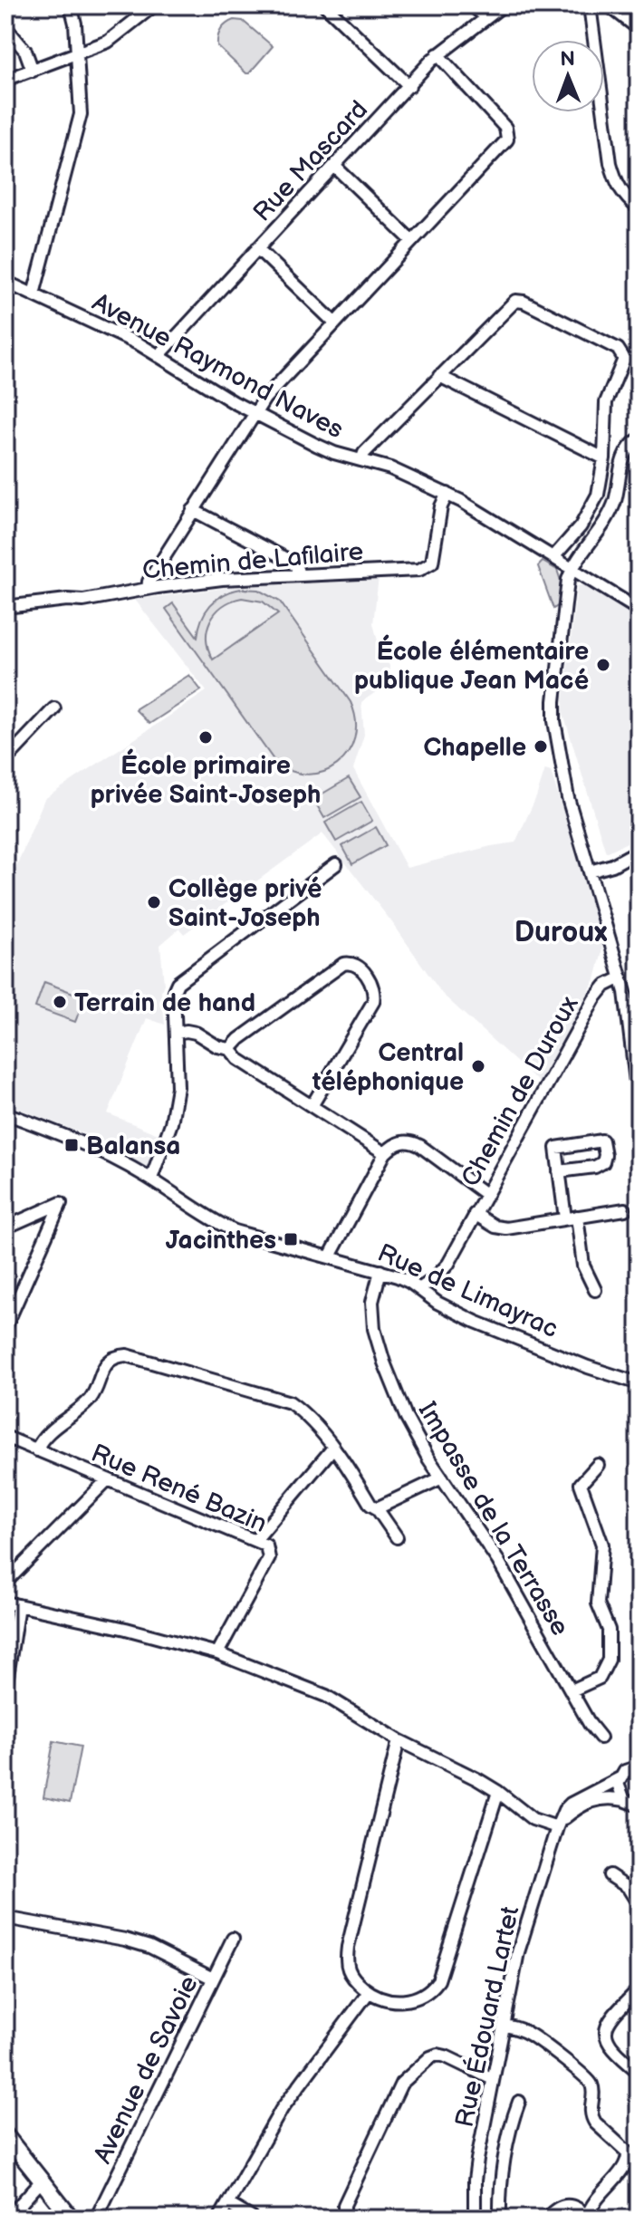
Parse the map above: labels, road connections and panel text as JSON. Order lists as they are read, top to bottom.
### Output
{
  "streets": {
    "street": [
      "Rue Mascard",
      "Avenue Raymond Naves",
      "Chemin de Lafilaire",
      "Chemin de Duroux",
      "Rue de Limayrac",
      "Rue René Bazin",
      "Impasse de la Terrasse",
      "Rue Édouard Lartet",
      "Avenue de Savoie"
    ]
  },
  "crossings": [
    ["Rue Mascard", "Avenue Raymond Naves"],
    ["Avenue Raymond Naves", "Chemin de Lafilaire"],
    ["Chemin de Duroux", "Rue de Limayrac"],
    ["Rue de Limayrac", "Impasse de la Terrasse"]
  ],
  "districts": ["Duroux"],
  "places": {
    "other": [
      "École élémentaire publique Jean Macé",
      "École primaire privée Saint-Joseph",
      "Chapelle",
      "Collège privé Saint-Joseph",
      "Terrain de hand",
      "Central téléphonique"
    ],
    "transit": ["Balansa", "Jacinthes"]
  },
  "north": "top"
}
